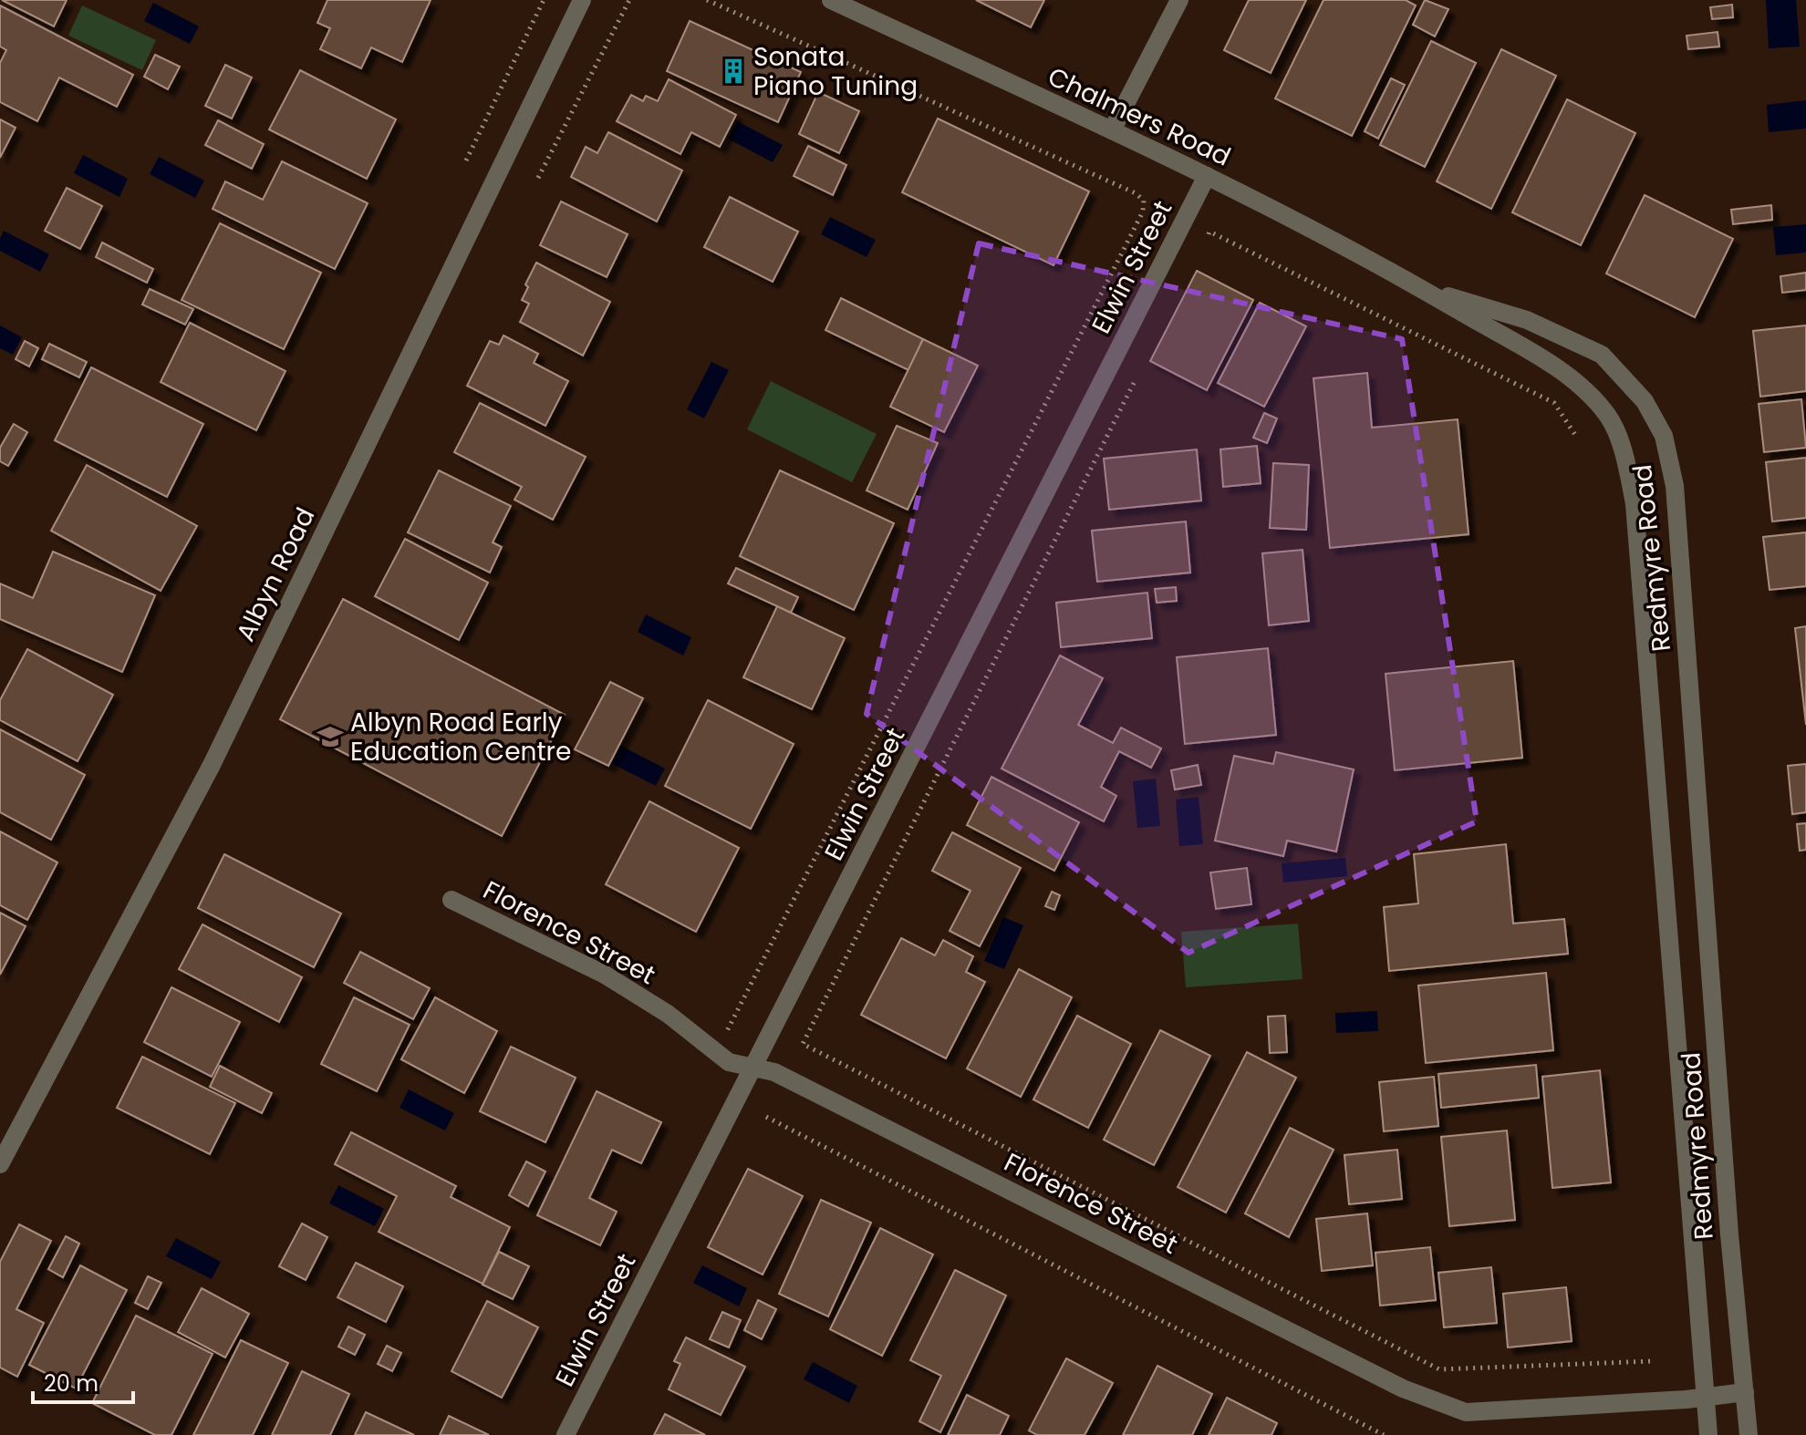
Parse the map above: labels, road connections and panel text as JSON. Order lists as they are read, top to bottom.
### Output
{
  "streets": {
    "street": [
      "Chalmers Road",
      "Elwin Street",
      "Redmyre Road",
      "Albyn Road",
      "Florence Street"
    ]
  },
  "crossings": [
    ["Chalmers Road", "Elwin Street"],
    ["Chalmers Road", "Redmyre Road"],
    ["Elwin Street", "Florence Street"],
    ["Redmyre Road", "Florence Street"]
  ],
  "places": {
    "building": ["Sonata Piano Tuning"],
    "school or university": ["Albyn Road Early Education Centre"]
  },
  "scale_bar": "20 m"
}
